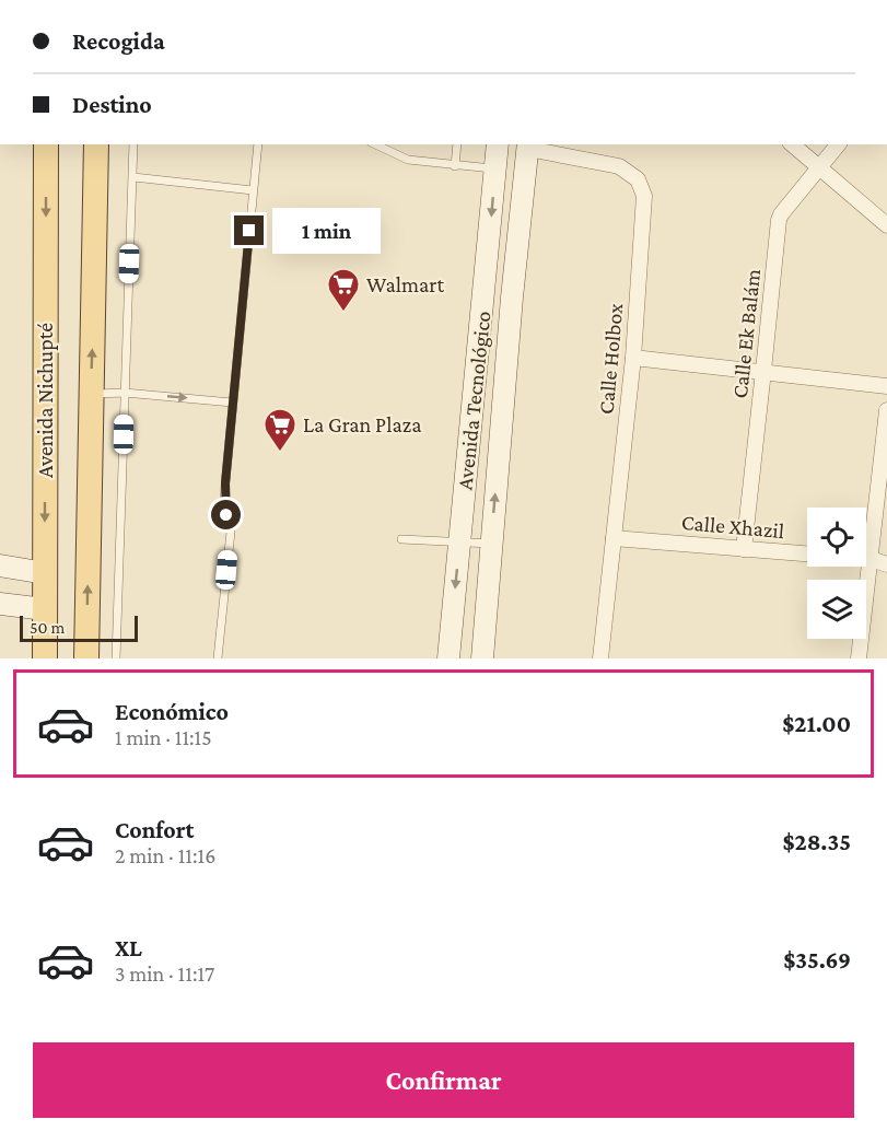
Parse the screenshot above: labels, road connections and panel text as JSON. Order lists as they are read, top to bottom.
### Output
{
  "streets": {
    "main road": ["Avenida Nichupté"],
    "street": [
      "Calle Ek Balám",
      "Calle Holbox",
      "Avenida Tecnológico",
      "Calle Xhazil"
    ]
  },
  "crossings": [
    ["Calle Ek Balám", "Calle Xhazil"],
    ["Calle Holbox", "Avenida Tecnológico"],
    ["Calle Holbox", "Calle Xhazil"]
  ],
  "places": {
    "supermarket": ["Walmart", "La Gran Plaza"]
  },
  "scale_bar": "50 m",
  "page": {
    "banner": ["Recogida", "Destino"],
    "bubble": "1 min",
    "scale": "50 m",
    "list": [
      {
        "name": "Económico",
        "note": "1 min · 11:15",
        "value": "$21.00"
      },
      {
        "name": "Confort",
        "note": "2 min · 11:16",
        "value": "$28.35"
      },
      {
        "name": "XL",
        "note": "3 min · 11:17",
        "value": "$35.69"
      }
    ],
    "buttons": "Confirmar"
  }
}
